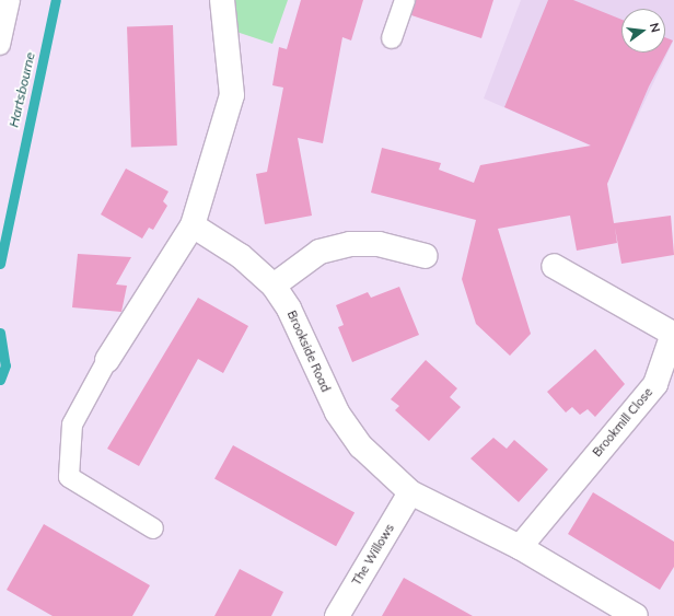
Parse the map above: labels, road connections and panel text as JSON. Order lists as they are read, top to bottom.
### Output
{
  "streets": {
    "street": ["Brookside Road", "Brookmill Close", "The Willows"]
  },
  "crossings": [
    ["Brookside Road", "Brookmill Close"],
    ["Brookside Road", "The Willows"]
  ],
  "water": ["Hartsbourne"],
  "north": "right"
}
